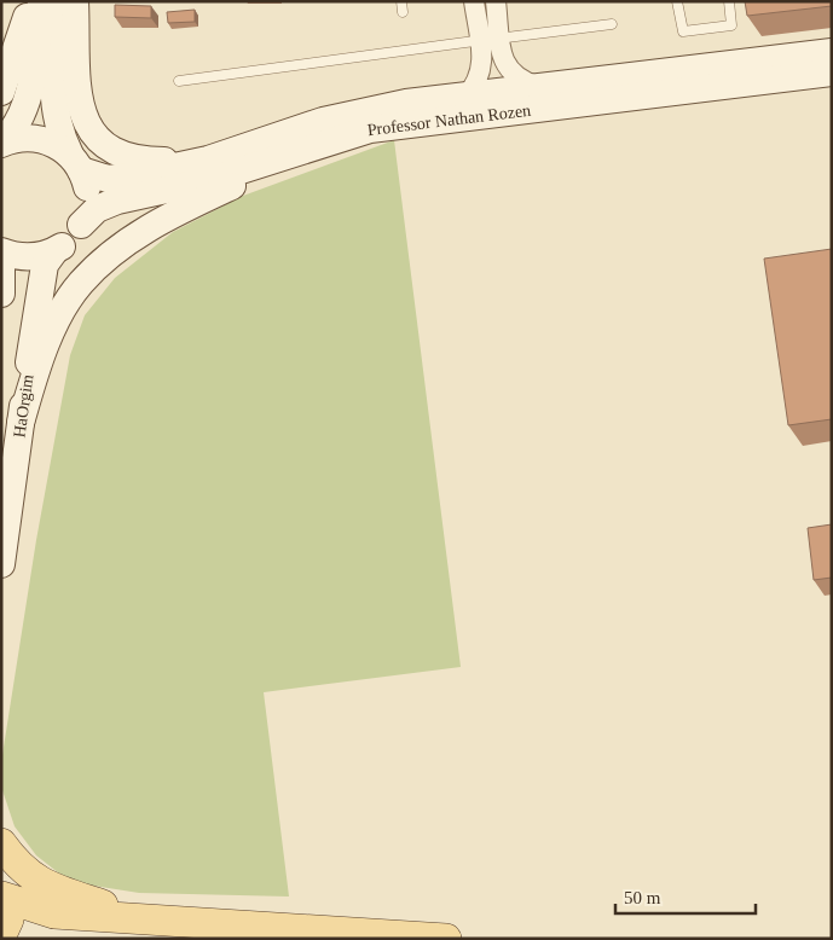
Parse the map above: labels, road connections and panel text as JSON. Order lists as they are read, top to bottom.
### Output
{
  "streets": {
    "street": ["Professor Nathan Rozen", "HaOrgim"]
  },
  "crossings": [
    ["Professor Nathan Rozen", "HaOrgim"]
  ],
  "scale_bar": "50 m"
}
